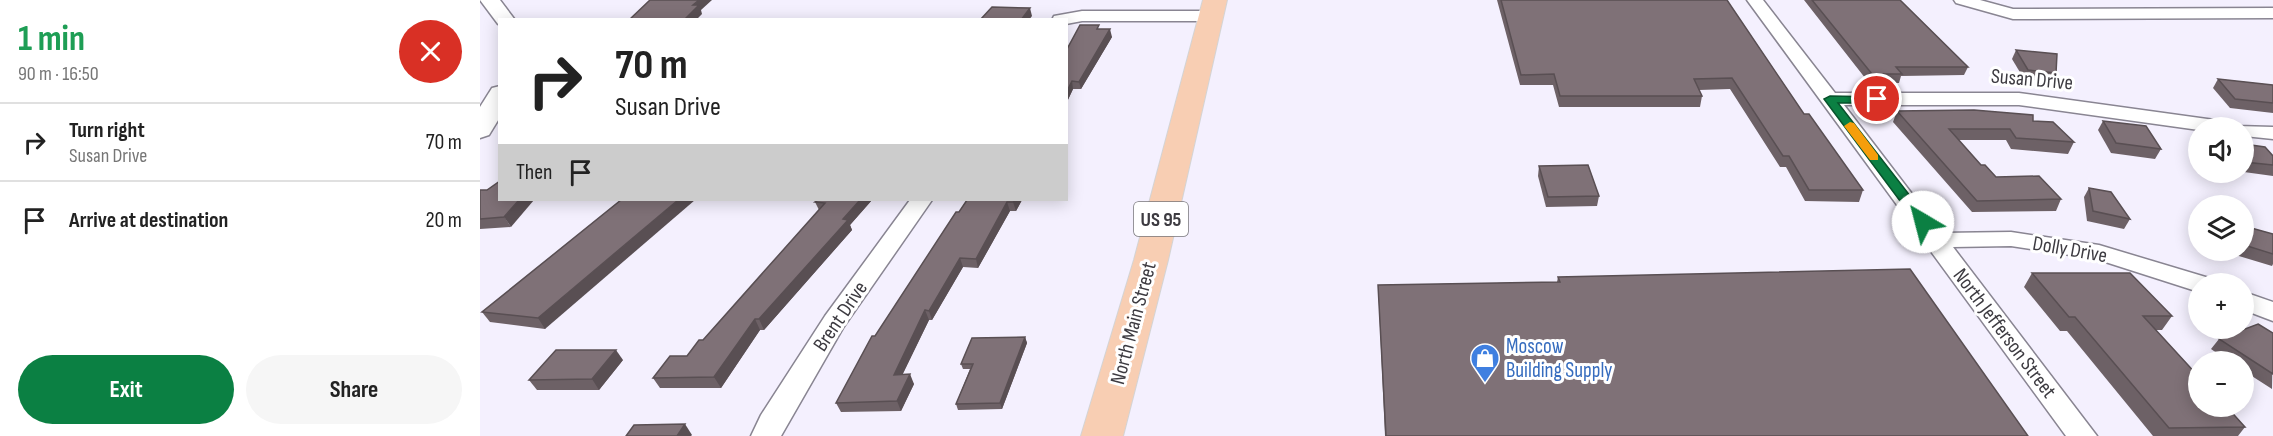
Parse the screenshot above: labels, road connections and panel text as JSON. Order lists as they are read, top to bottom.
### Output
{
  "streets": {
    "highway": ["US 95", "North Main Street"],
    "street": [
      "Susan Drive",
      "Dolly Drive",
      "Brent Drive",
      "North Jefferson Street"
    ]
  },
  "crossings": [
    ["Susan Drive", "North Jefferson Street"],
    ["Dolly Drive", "North Jefferson Street"]
  ],
  "places": {
    "shop": ["Moscow Building Supply"]
  },
  "page": {
    "heading": ["1 min", "90 m · 16:50"],
    "turn": ["70 m", "Susan Drive"],
    "list": [
      {
        "name": "Turn right",
        "note": "Susan Drive",
        "value": "70 m"
      },
      {
        "name": "Arrive at destination",
        "value": "20 m"
      }
    ],
    "map_buttons": ["+", "−"],
    "then": "Then",
    "buttons": ["Exit", "Share"]
  }
}
